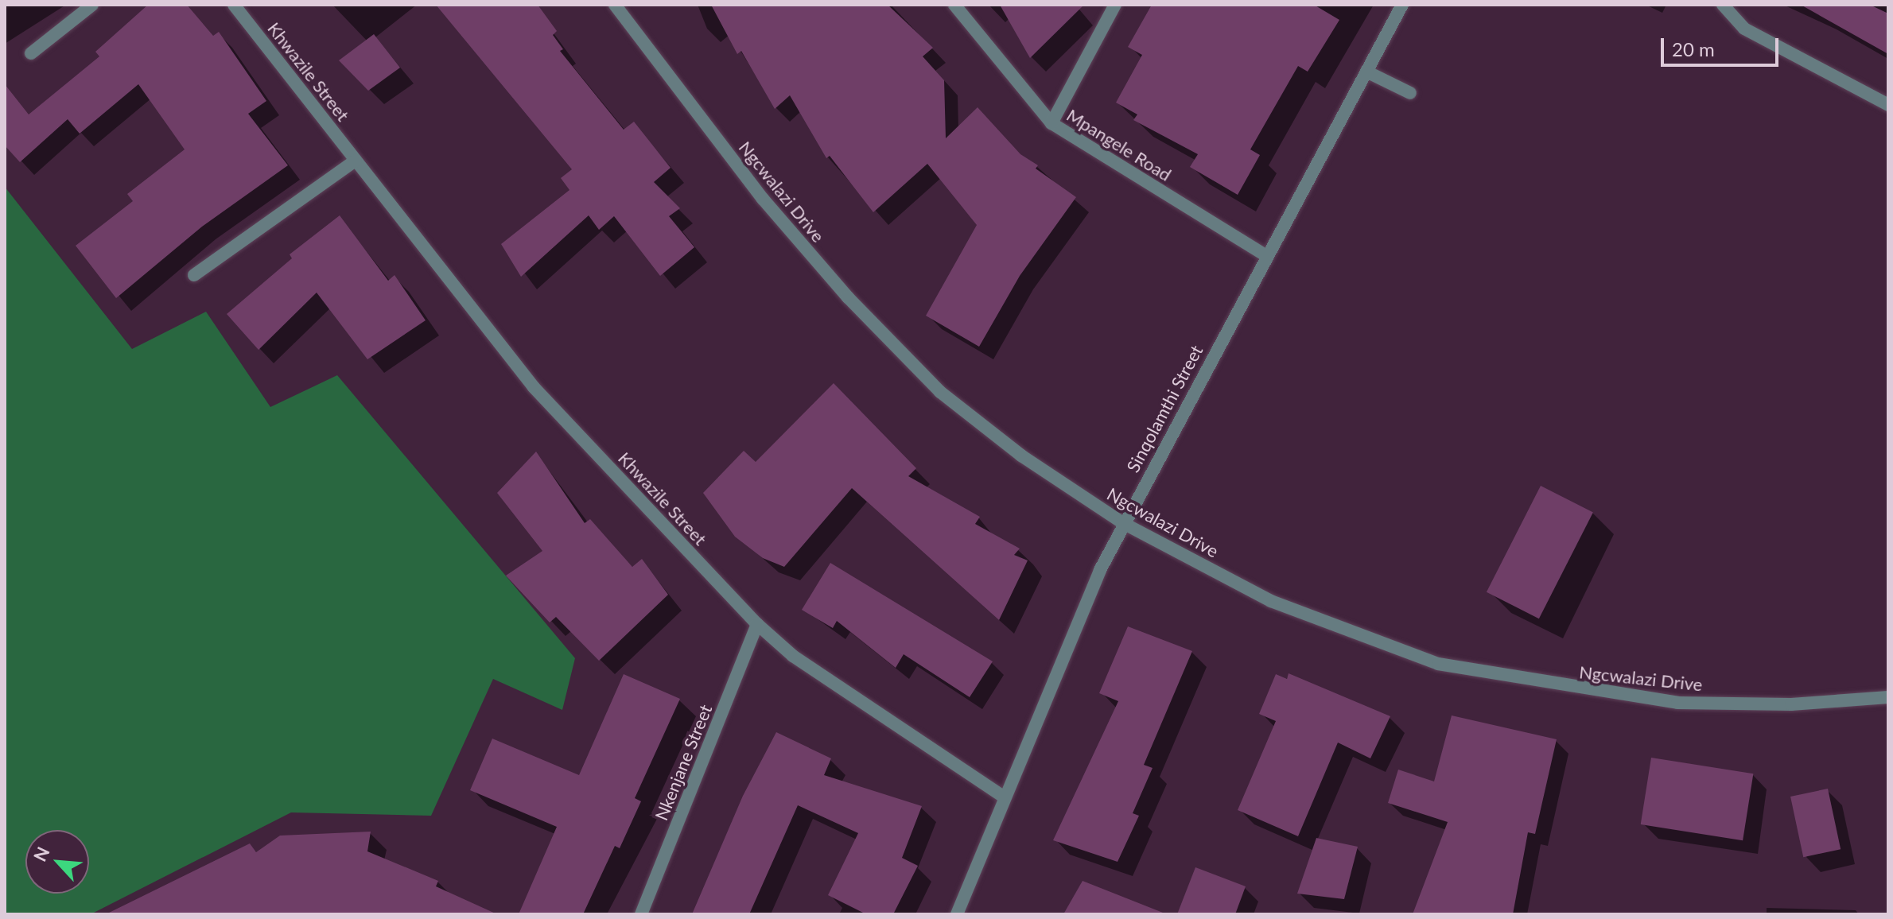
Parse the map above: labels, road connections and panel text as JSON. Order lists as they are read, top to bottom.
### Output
{
  "streets": {
    "street": [
      "Khwazile Street",
      "Mpangele Road",
      "Ngcwalazi Drive",
      "Sinqolamthi Street",
      "Nkenjane Street"
    ]
  },
  "crossings": [
    ["Khwazile Street", "Sinqolamthi Street"],
    ["Khwazile Street", "Nkenjane Street"],
    ["Mpangele Road", "Sinqolamthi Street"],
    ["Ngcwalazi Drive", "Sinqolamthi Street"]
  ],
  "scale_bar": "20 m",
  "north": "top left"
}
